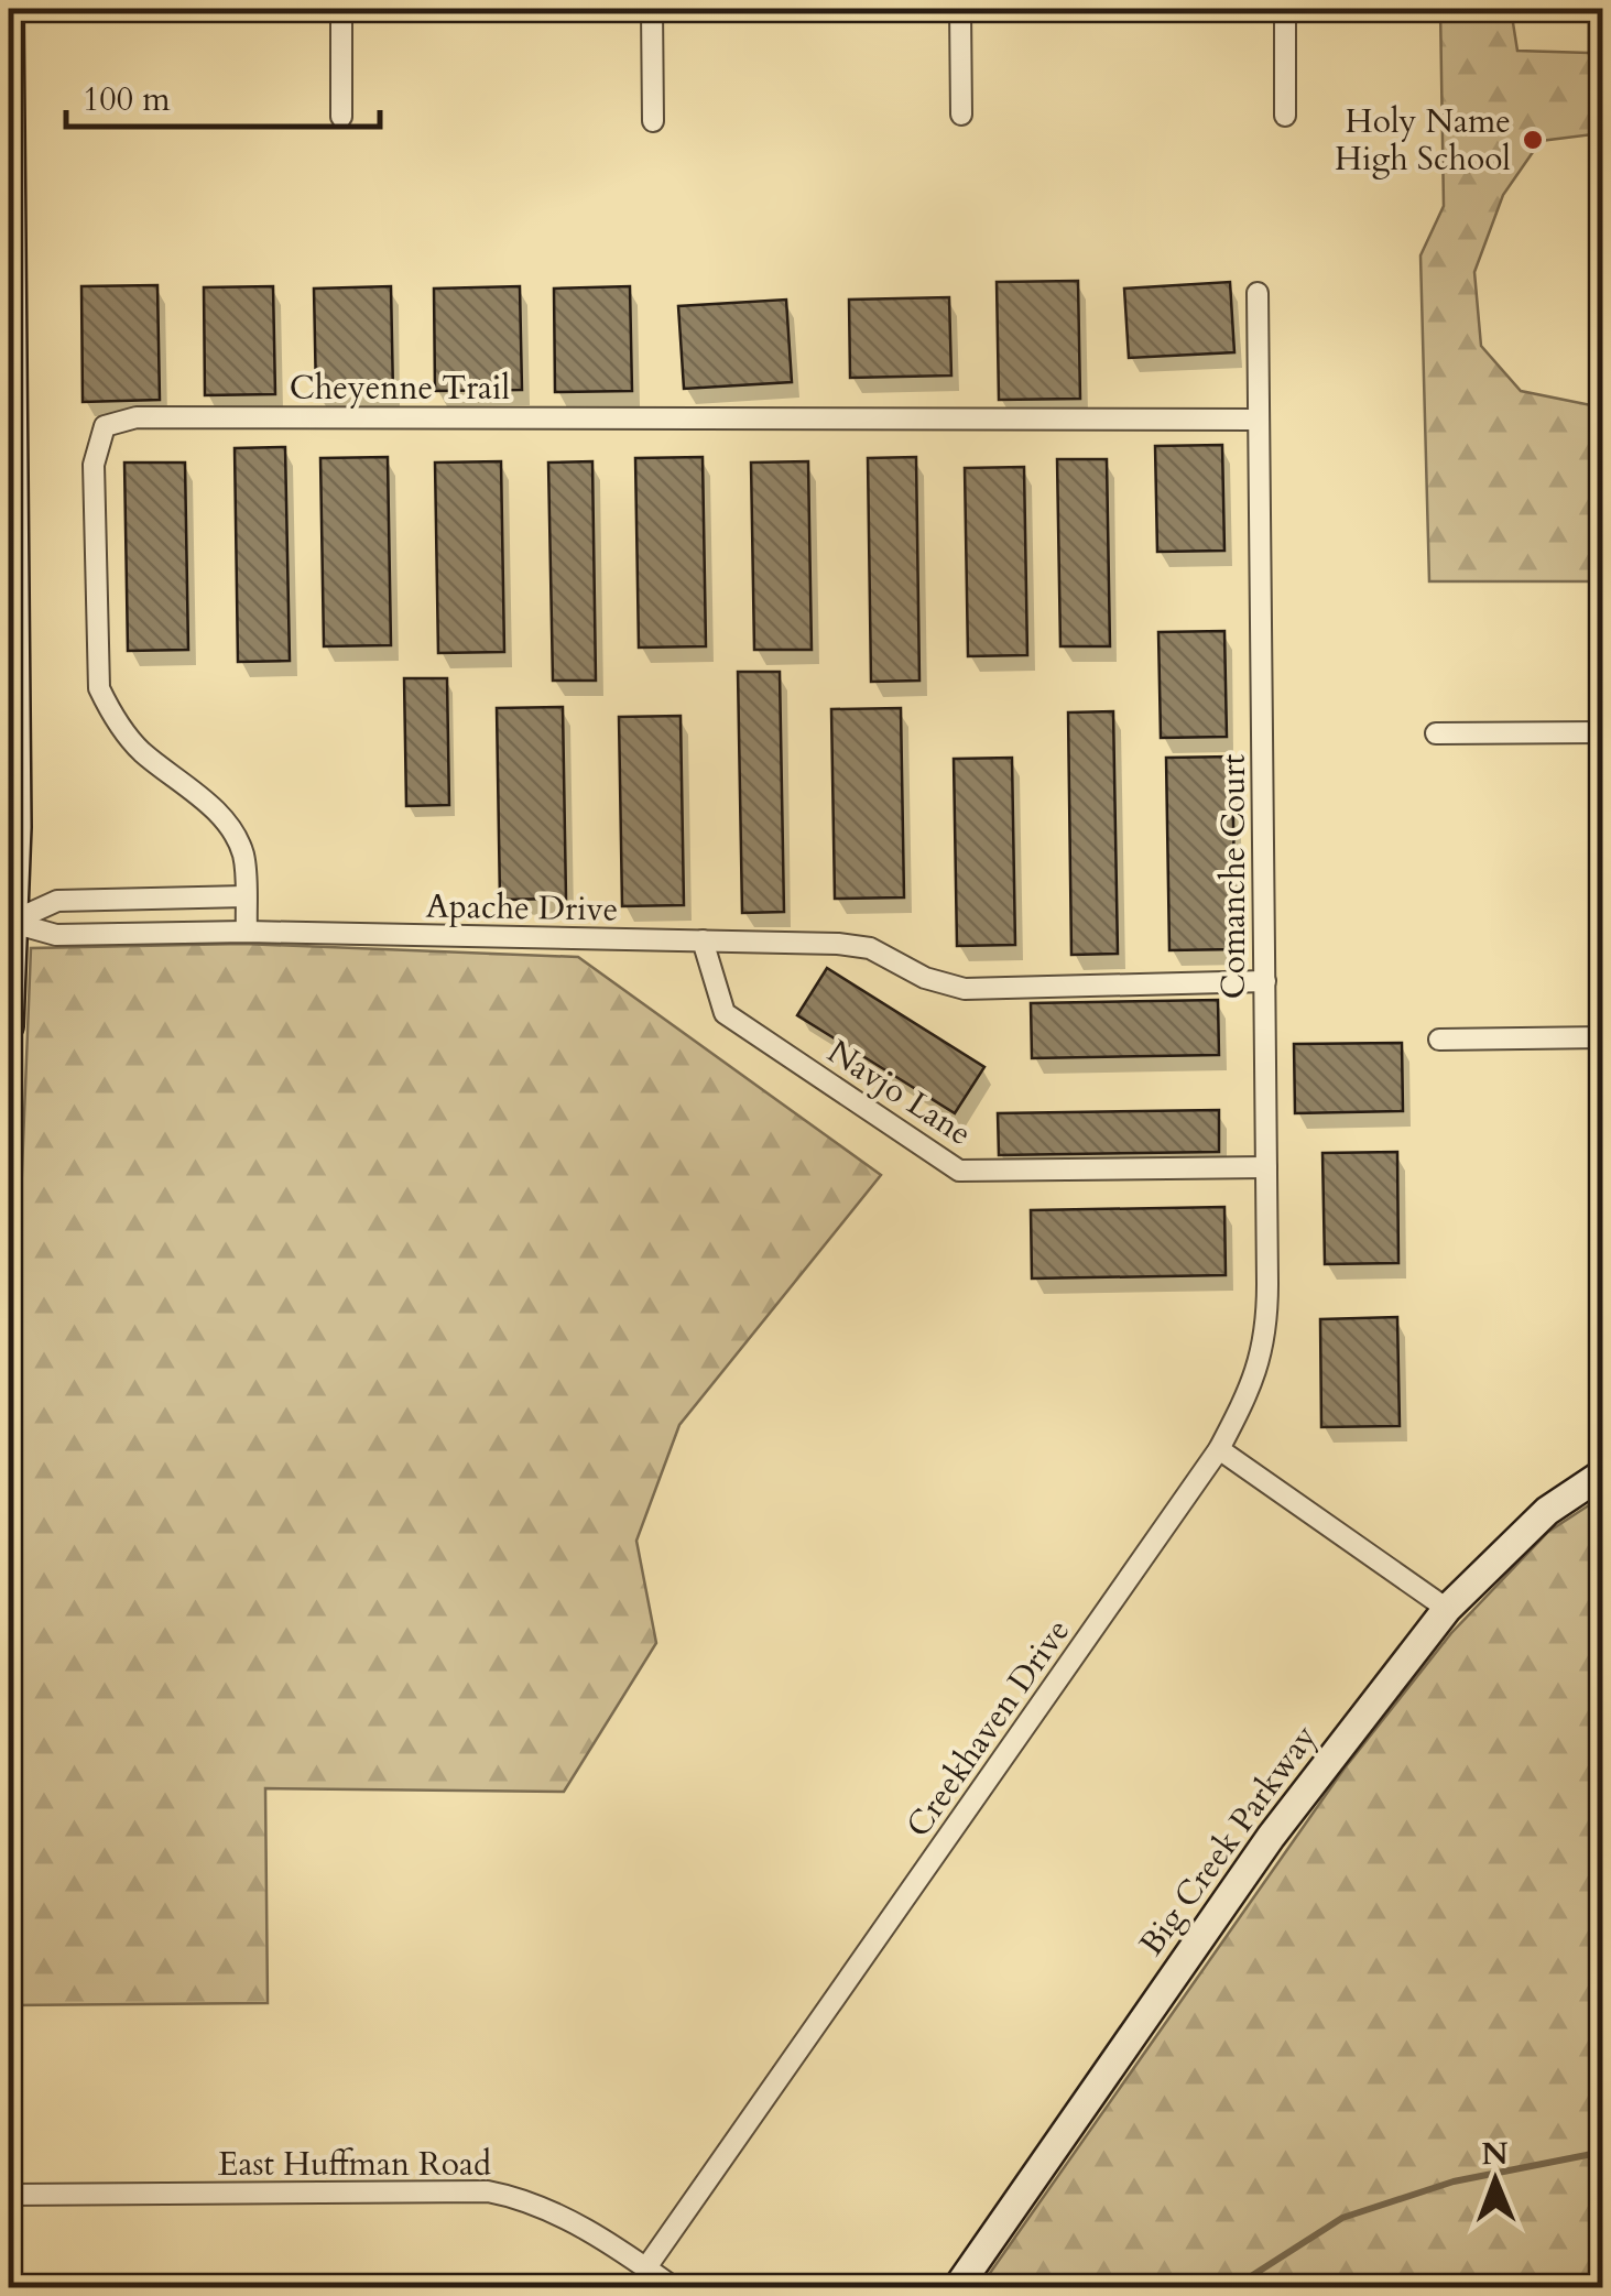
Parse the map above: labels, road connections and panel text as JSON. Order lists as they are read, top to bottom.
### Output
{
  "streets": {
    "street": [
      "Cheyenne Trail",
      "Comanche Court",
      "Apache Drive",
      "Navjo Lane",
      "Creekhaven Drive",
      "Big Creek Parkway",
      "East Huffman Road"
    ]
  },
  "crossings": [
    ["Cheyenne Trail", "Comanche Court"],
    ["Cheyenne Trail", "Apache Drive"],
    ["Comanche Court", "Apache Drive"],
    ["Comanche Court", "Navjo Lane"],
    ["Comanche Court", "Creekhaven Drive"],
    ["Apache Drive", "Navjo Lane"],
    ["Creekhaven Drive", "East Huffman Road"]
  ],
  "places": ["Holy Name High School"],
  "scale_bar": "100 m",
  "north": "top"
}
